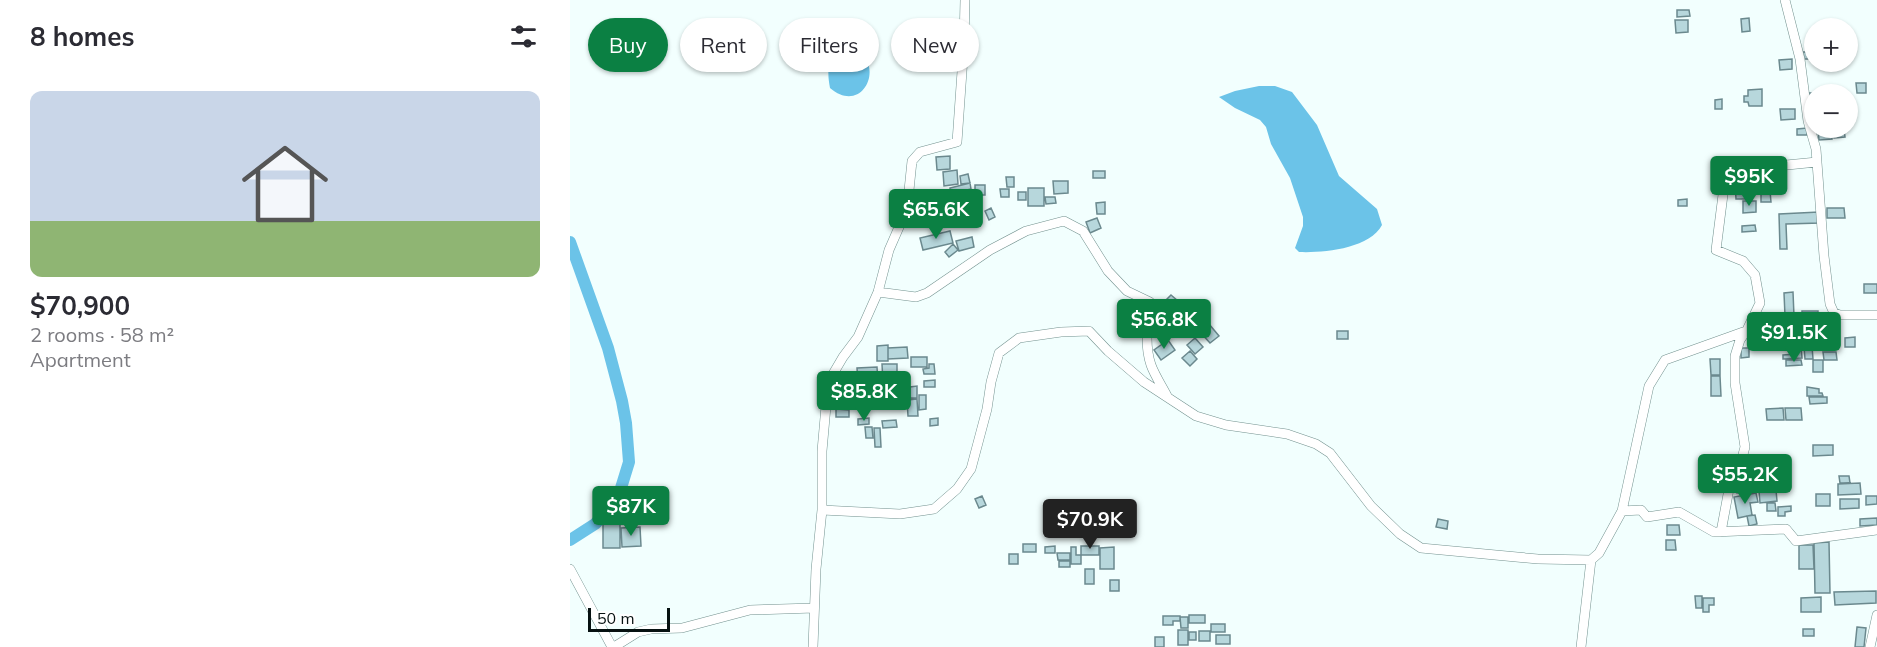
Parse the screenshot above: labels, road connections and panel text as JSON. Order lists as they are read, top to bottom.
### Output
{
  "scale_bar": "50 m",
  "page": {
    "heading": "8 homes",
    "map_buttons": ["+", "−"],
    "chip": [
      "Buy",
      "Rent",
      "Filters",
      "New"
    ],
    "list": [
      {
        "name": "$70,900",
        "note": "2 rooms · 58 m² · Apartment"
      }
    ],
    "price": [
      "$95K",
      "$65.6K",
      "$56.8K",
      "$91.5K",
      "$85.8K",
      "$55.2K",
      "$87K",
      "$70.9K"
    ],
    "scale": "50 m"
  }
}
